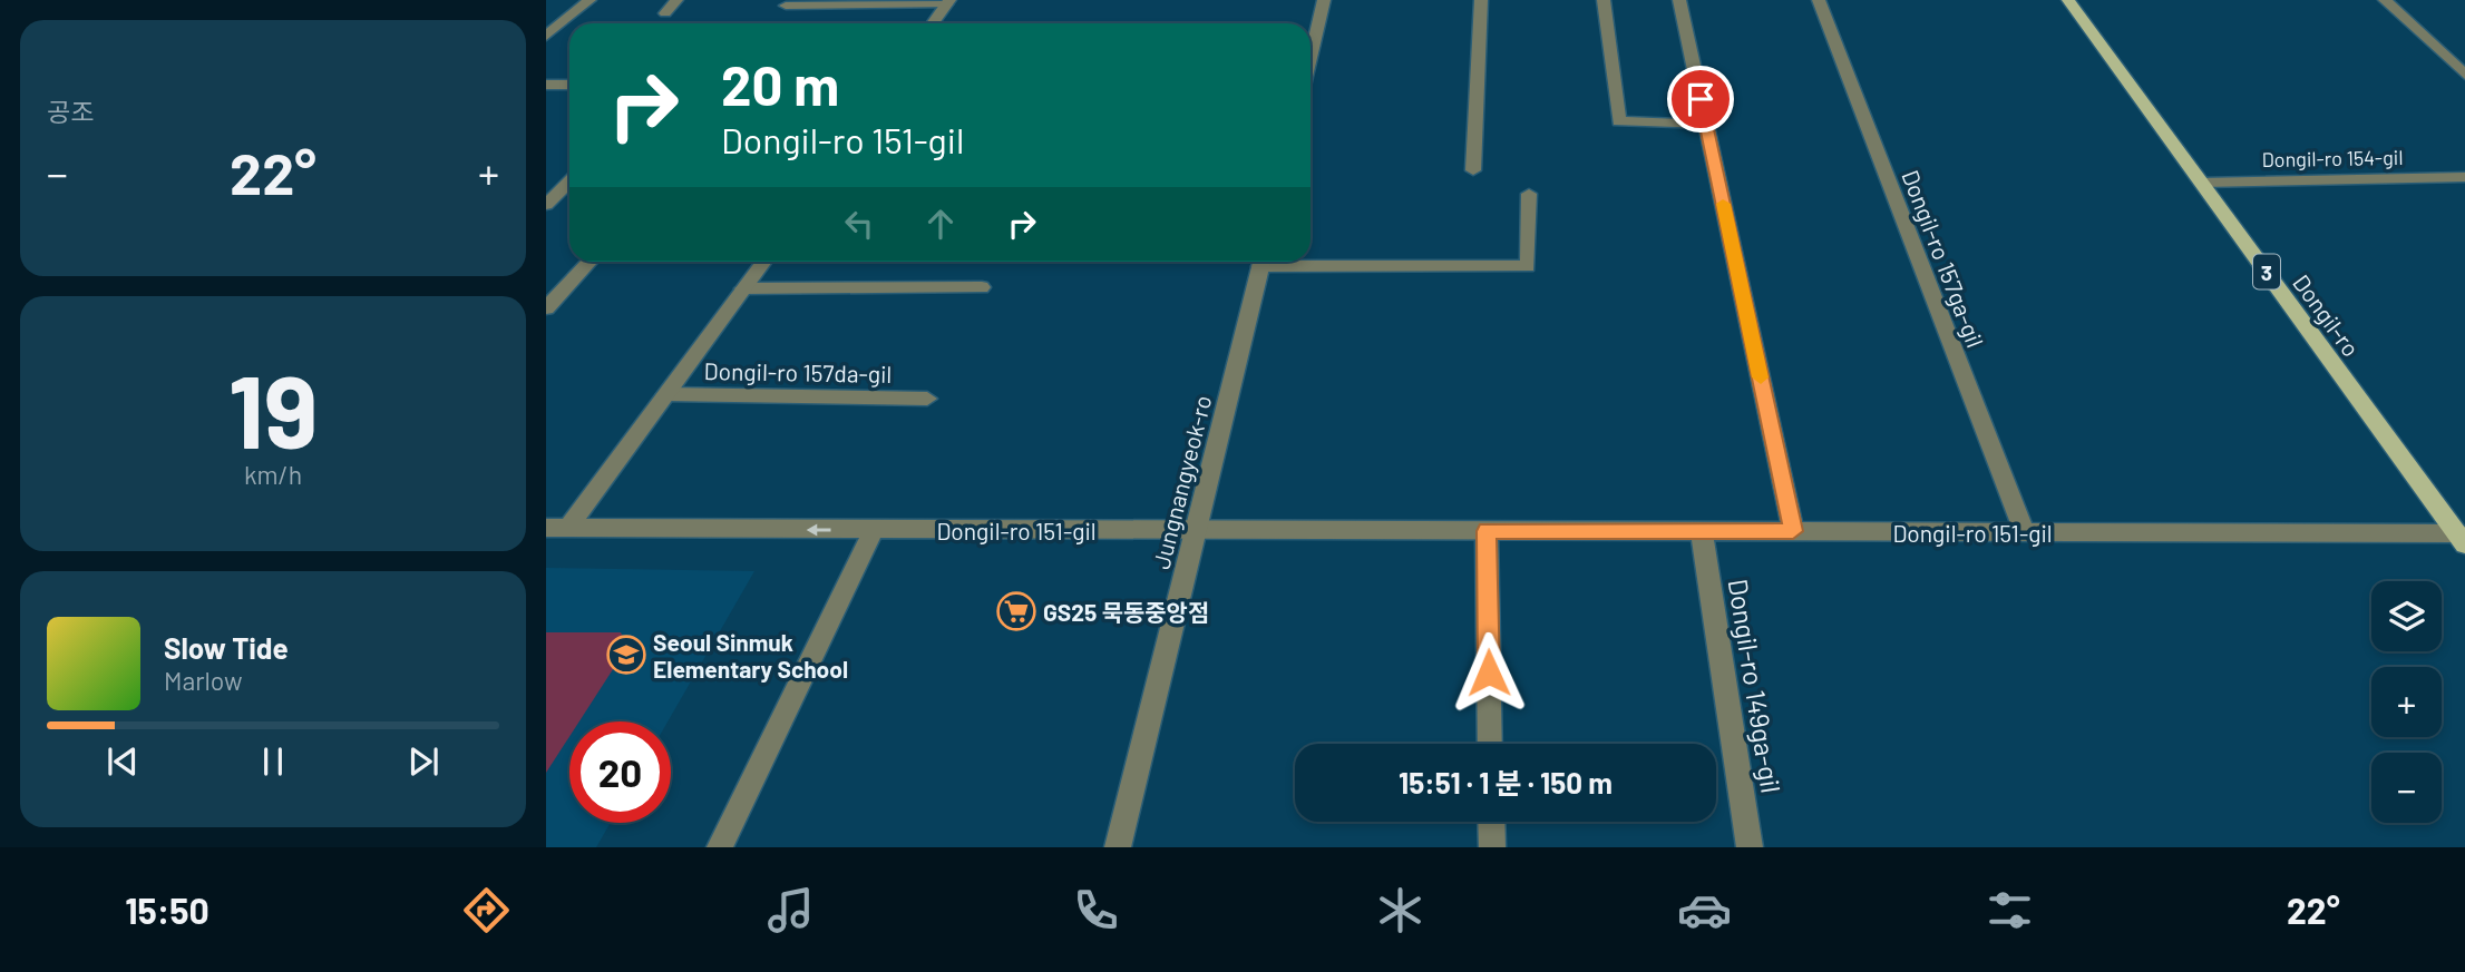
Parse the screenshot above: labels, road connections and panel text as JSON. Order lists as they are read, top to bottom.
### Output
{
  "streets": {
    "main road": ["3", "Dongil-ro"],
    "street": [
      "Dongil-ro 154-gil",
      "Dongil-ro 157ga-gil",
      "Dongil-ro 157da-gil",
      "Jungnangyeok-ro",
      "Dongil-ro 151-gil",
      "Dongil-ro 149ga-gil"
    ]
  },
  "crossings": [
    ["Dongil-ro 154-gil", "Dongil-ro"],
    ["Dongil-ro 157ga-gil", "Dongil-ro 151-gil"],
    ["Dongil-ro", "Dongil-ro 151-gil"],
    ["Dongil-ro 157da-gil", "Dongil-ro 151-gil"],
    ["Jungnangyeok-ro", "Dongil-ro 151-gil"],
    ["Dongil-ro 151-gil", "Dongil-ro 149ga-gil"]
  ],
  "places": {
    "supermarket": ["GS25 묵동중앙점"],
    "school or university": ["Seoul Sinmuk Elementary School"]
  },
  "page": {
    "tile": [
      "공조",
      ["19", "km/h"]
    ],
    "turn": ["20 m", "Dongil-ro 151-gil"],
    "heat": ["−", "22°", "+"],
    "map_buttons": ["+", "−"],
    "song": ["Slow Tide", "Marlow"],
    "limit": "20",
    "trip": "15:51 · 1 분 · 150 m",
    "tabs": ["15:50", "22°"]
  }
}
